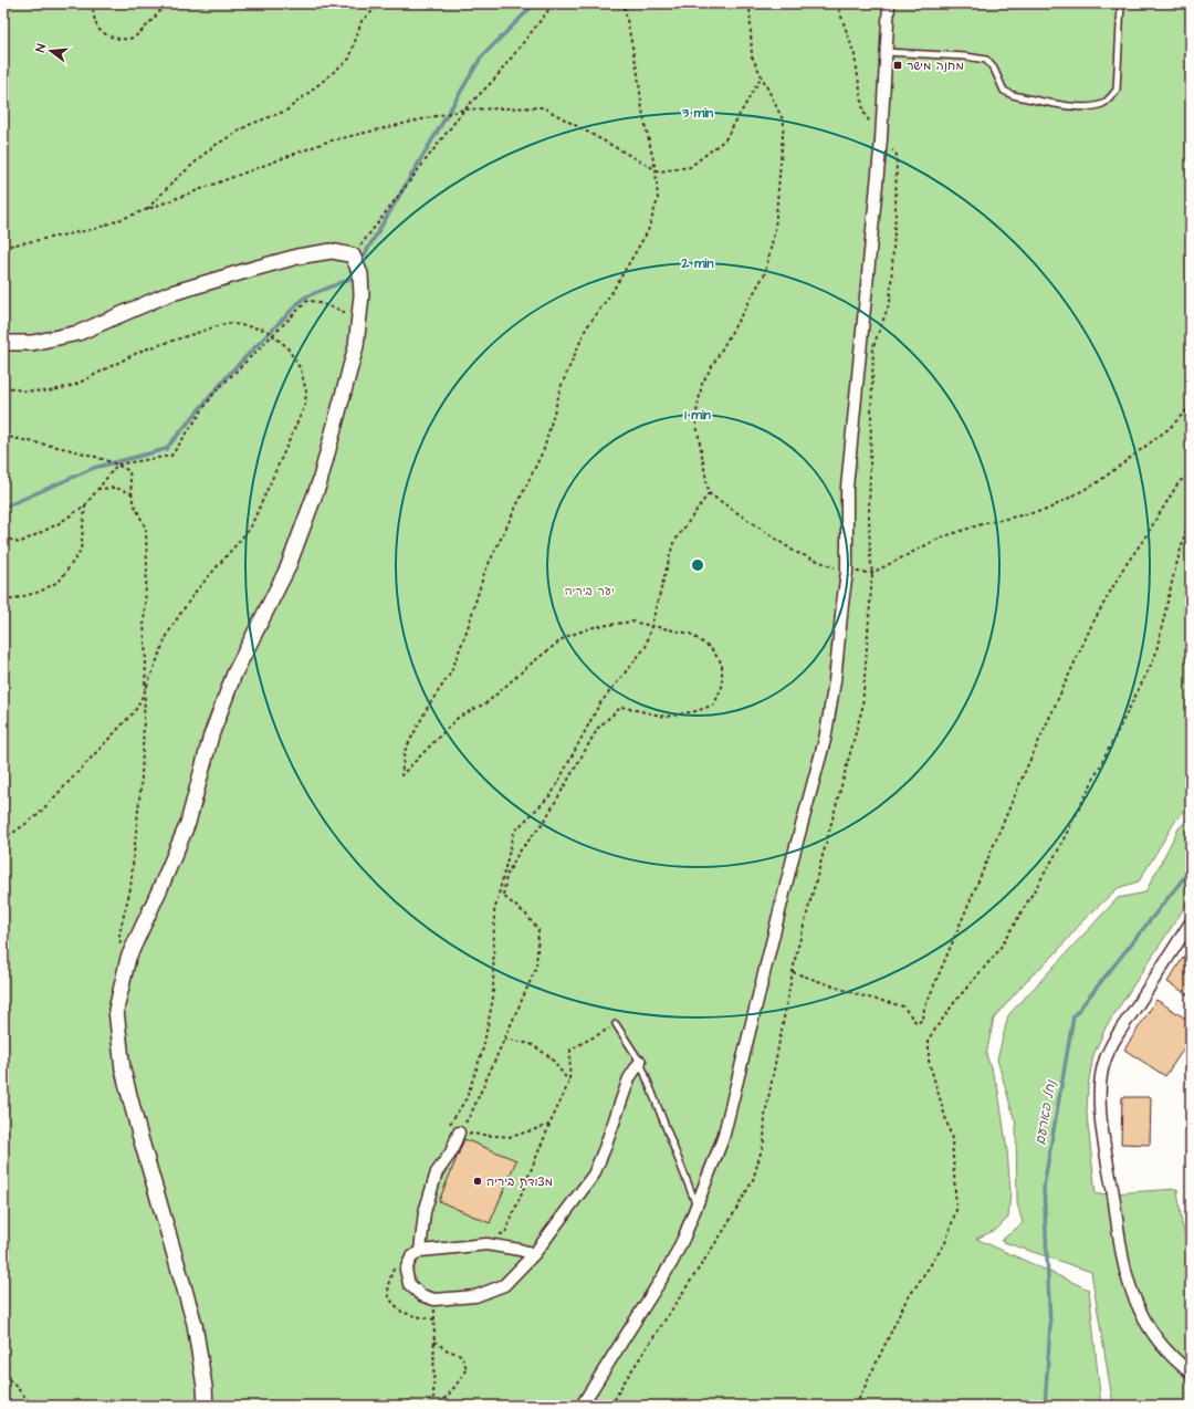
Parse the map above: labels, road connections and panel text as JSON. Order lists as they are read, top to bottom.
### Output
{
  "water": ["נחל פארעם"],
  "parks": ["יער ביריה"],
  "places": {
    "transit": ["מחנה מישר"],
    "other": ["מצודת ביריה"]
  },
  "north": "left",
  "rings": ["3 min", "2 min", "1 min"]
}
